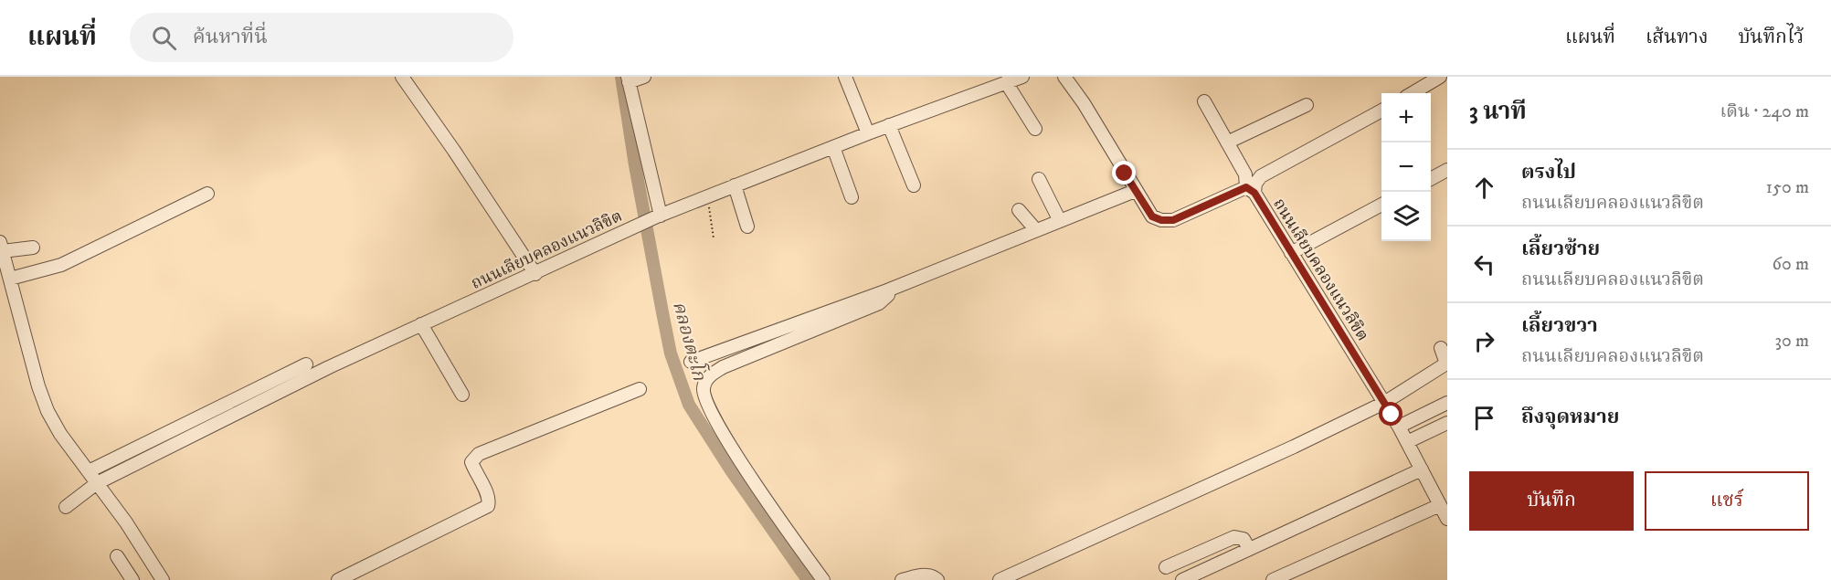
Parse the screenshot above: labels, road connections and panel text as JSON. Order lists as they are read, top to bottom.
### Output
{
  "streets": {
    "street": ["ถนนเลียบคลองแนวลิขิต"]
  },
  "water": ["คลองตะโก"],
  "page": {
    "header": "แผนที่",
    "search": "ค้นหาที่นี่",
    "nav": ["แผนที่", "เส้นทาง", "บันทึกไว้"],
    "heading": ["3 นาที", "เดิน · 240 m"],
    "map_buttons": ["+", "−"],
    "list": [
      ["ตรงไป", "ถนนเลียบคลองแนวลิขิต", "150 m"],
      ["เลี้ยวซ้าย", "ถนนเลียบคลองแนวลิขิต", "60 m"],
      ["เลี้ยวขวา", "ถนนเลียบคลองแนวลิขิต", "30 m"],
      "ถึงจุดหมาย"
    ],
    "buttons": ["บันทึก", "แชร์"]
  }
}
